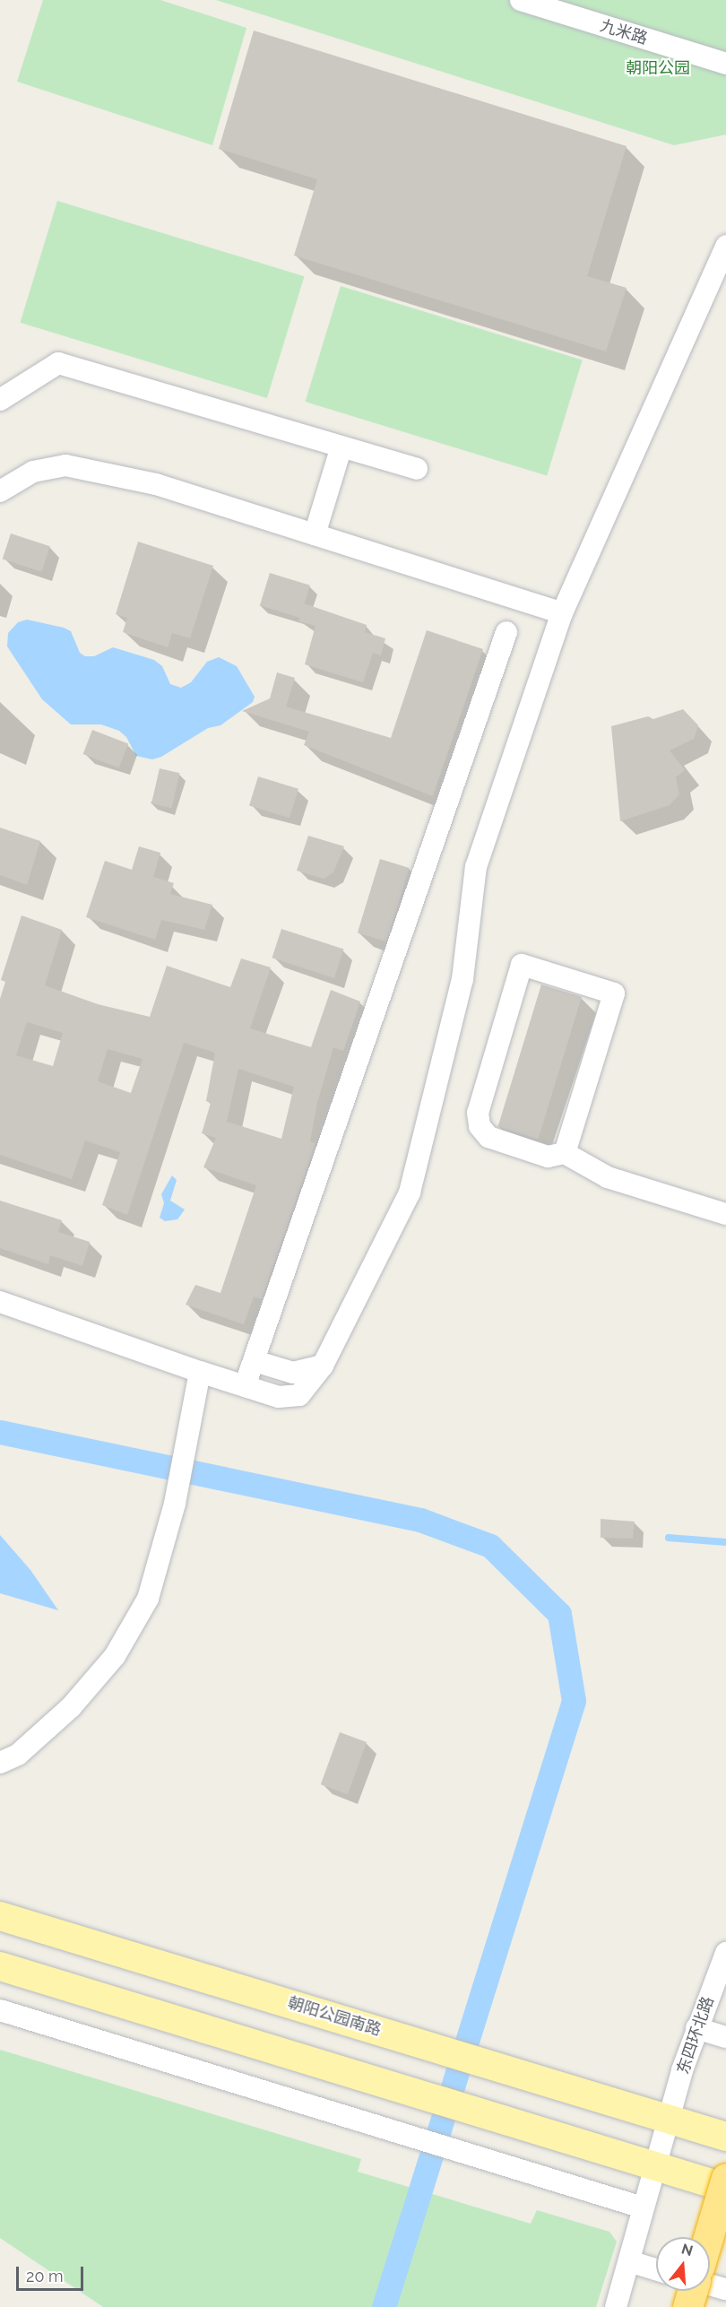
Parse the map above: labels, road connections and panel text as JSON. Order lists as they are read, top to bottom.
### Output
{
  "streets": {
    "main road": ["朝阳公园南路"],
    "street": ["九米路", "东四环北路"]
  },
  "crossings": [
    ["朝阳公园南路", "东四环北路"]
  ],
  "parks": ["朝阳公园"],
  "scale_bar": "20 m",
  "north": "top"
}
